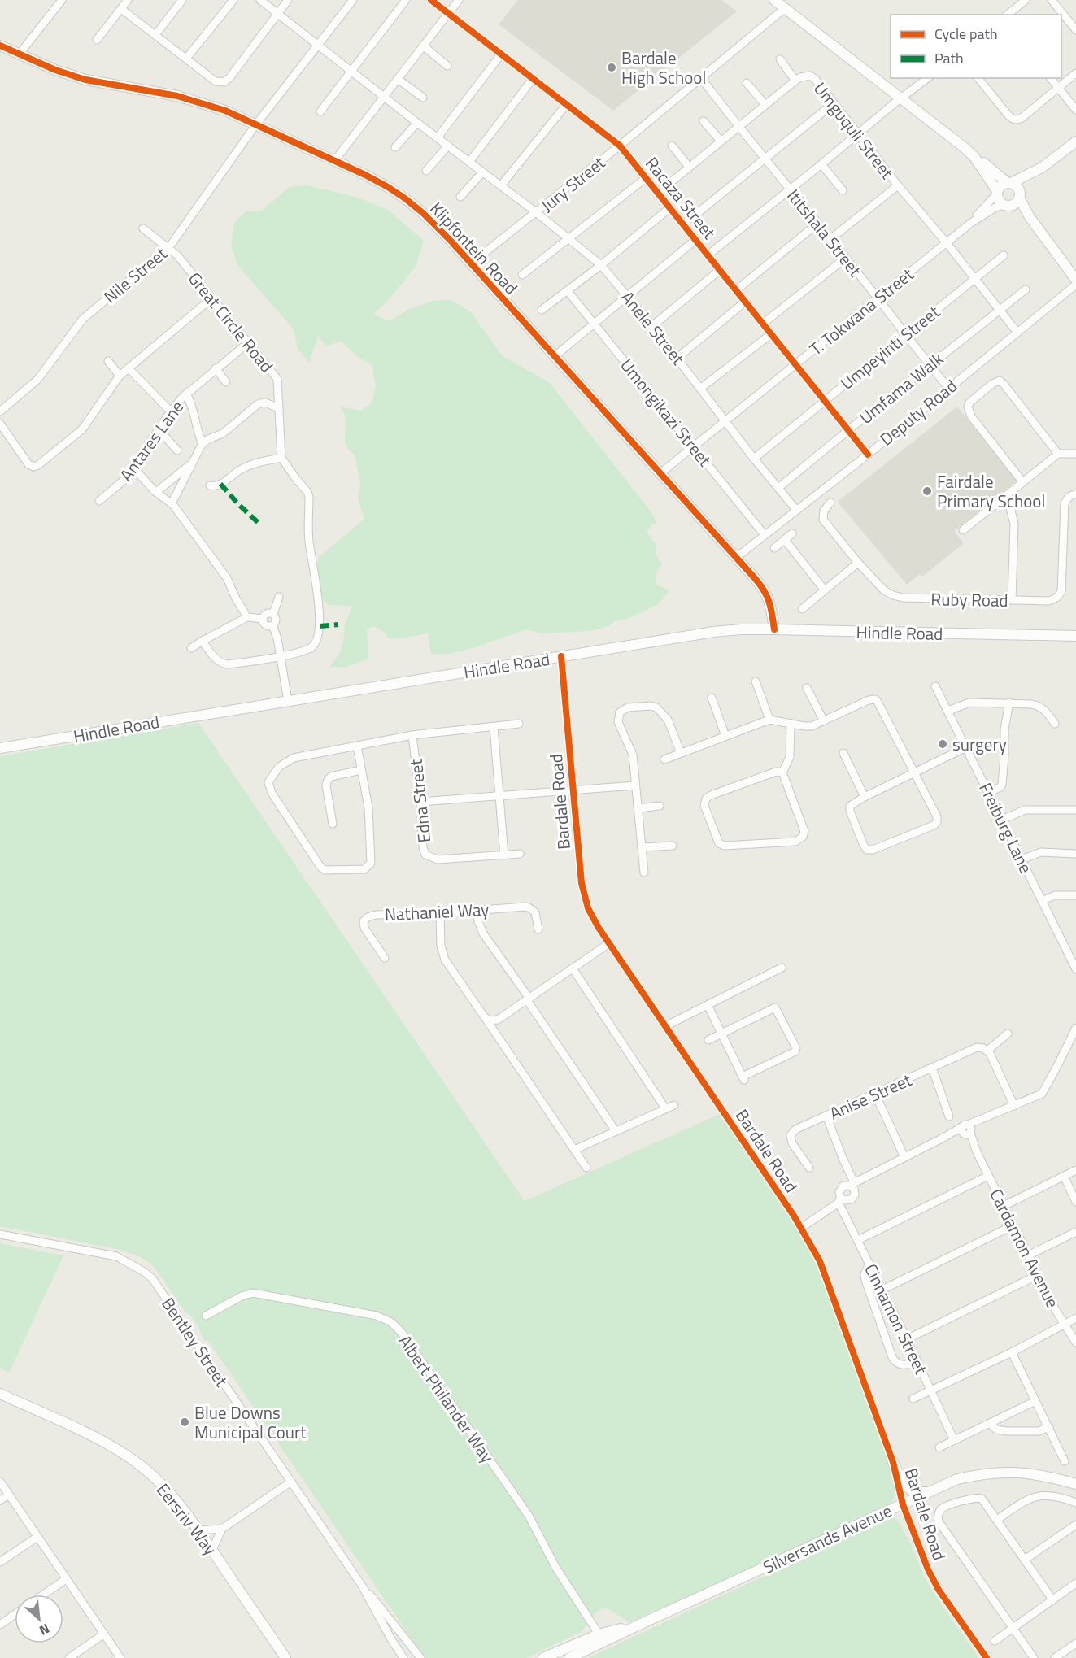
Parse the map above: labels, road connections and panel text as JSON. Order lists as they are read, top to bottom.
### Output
{
  "streets": {
    "street": [
      "Umguquli Street",
      "Jury Street",
      "Racaza Street",
      "Ititshala Street",
      "Klipfontein Road",
      "Nile Street",
      "T. Tokwana Street",
      "Great Circle Road",
      "Anele Street",
      "Umpeyinti Street",
      "Umfama Walk",
      "Umongikazi Street",
      "Deputy Road",
      "Antares Lane",
      "Ruby Road",
      "Hindle Road",
      "Edna Street",
      "Bardale Road",
      "Freiburg Lane",
      "Nathaniel Way",
      "Anise Street",
      "Cardamon Avenue",
      "Cinnamon Street",
      "Bentley Street",
      "Albert Philander Way",
      "Eersriv Way",
      "Silversands Avenue"
    ]
  },
  "crossings": [
    ["Umguquli Street", "Racaza Street"],
    ["Umguquli Street", "Ititshala Street"],
    ["Umguquli Street", "T. Tokwana Street"],
    ["Umguquli Street", "Umpeyinti Street"],
    ["Umguquli Street", "Umfama Walk"],
    ["Umguquli Street", "Deputy Road"],
    ["Jury Street", "Racaza Street"],
    ["Jury Street", "Ititshala Street"],
    ["Jury Street", "Klipfontein Road"],
    ["Jury Street", "Anele Street"],
    ["Racaza Street", "T. Tokwana Street"],
    ["Racaza Street", "Umpeyinti Street"],
    ["Racaza Street", "Umfama Walk"],
    ["Racaza Street", "Deputy Road"],
    ["Ititshala Street", "T. Tokwana Street"],
    ["Ititshala Street", "Umpeyinti Street"],
    ["Ititshala Street", "Umfama Walk"],
    ["Ititshala Street", "Deputy Road"],
    ["Klipfontein Road", "Nile Street"],
    ["Klipfontein Road", "T. Tokwana Street"],
    ["Klipfontein Road", "Deputy Road"],
    ["Klipfontein Road", "Hindle Road"],
    ["Nile Street", "Great Circle Road"],
    ["Nile Street", "Anele Street"],
    ["T. Tokwana Street", "Anele Street"],
    ["T. Tokwana Street", "Umongikazi Street"],
    ["Great Circle Road", "Antares Lane"],
    ["Anele Street", "Umpeyinti Street"],
    ["Anele Street", "Umfama Walk"],
    ["Anele Street", "Deputy Road"],
    ["Umongikazi Street", "Deputy Road"],
    ["Hindle Road", "Bardale Road"],
    ["Bardale Road", "Silversands Avenue"],
    ["Albert Philander Way", "Silversands Avenue"]
  ],
  "places": [
    "Bardale High School",
    "Fairdale Primary School",
    "surgery",
    "Blue Downs Municipal Court"
  ],
  "legend": ["Cycle path", "Path"],
  "north": "bottom right"
}
